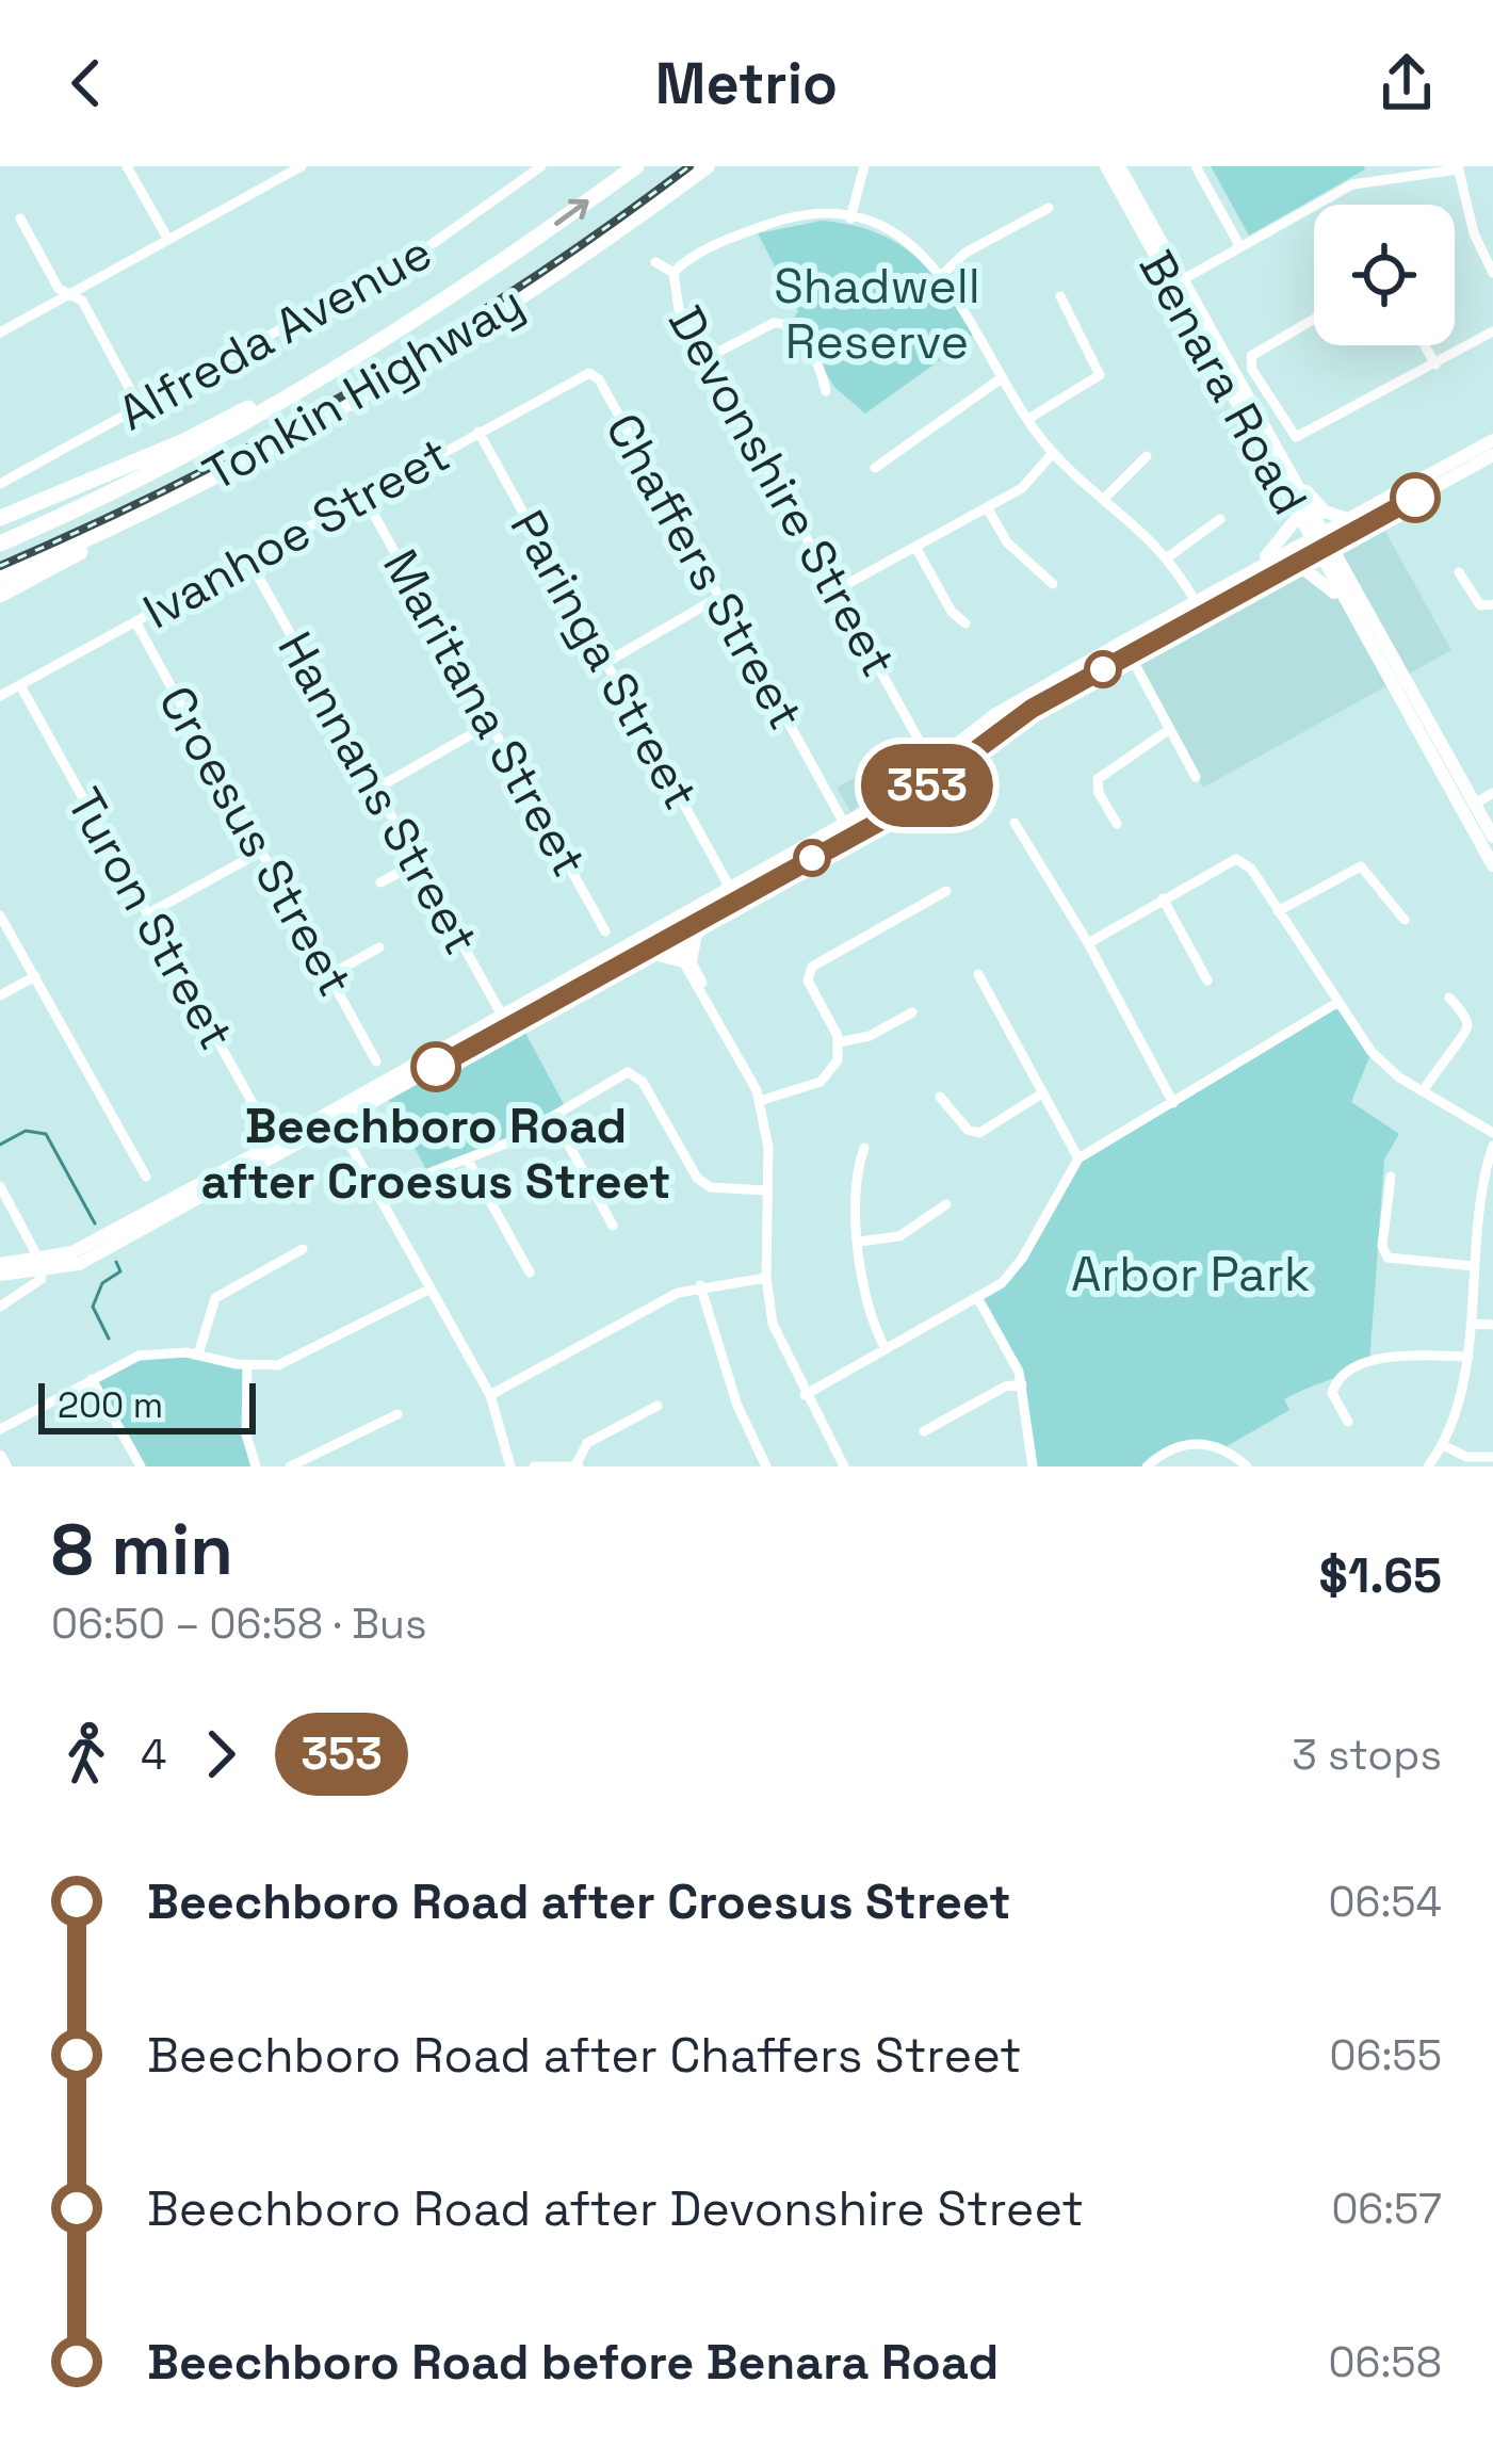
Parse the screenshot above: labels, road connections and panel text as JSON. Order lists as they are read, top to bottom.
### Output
{
  "streets": {
    "highway": ["Tonkin Highway"],
    "main road": ["Benara Road"],
    "street": [
      "Alfreda Avenue",
      "Devonshire Street",
      "Ivanhoe Street",
      "Chaffers Street",
      "Paringa Street",
      "Maritana Street",
      "Hannans Street",
      "Croesus Street",
      "Turon Street"
    ]
  },
  "crossings": [
    ["Ivanhoe Street", "Chaffers Street"],
    ["Ivanhoe Street", "Paringa Street"],
    ["Ivanhoe Street", "Maritana Street"],
    ["Ivanhoe Street", "Hannans Street"],
    ["Ivanhoe Street", "Croesus Street"],
    ["Ivanhoe Street", "Turon Street"]
  ],
  "parks": ["Shadwell Reserve", "Arbor Park"],
  "places": ["Beechboro Road after Croesus Street"],
  "lines": ["bus line 353"],
  "scale_bar": "200 m",
  "page": {
    "header": "Metrio",
    "on_map": "353",
    "scale": "200 m",
    "heading": ["8 min", "06:50 – 06:58 · Bus", "$1.65"],
    "legs": ["4", "353", "3 stops"],
    "list": [
      {
        "name": "Beechboro Road after Croesus Street",
        "value": "06:54"
      },
      {
        "name": "Beechboro Road after Chaffers Street",
        "value": "06:55"
      },
      {
        "name": "Beechboro Road after Devonshire Street",
        "value": "06:57"
      },
      {
        "name": "Beechboro Road before Benara Road",
        "value": "06:58"
      }
    ]
  }
}
